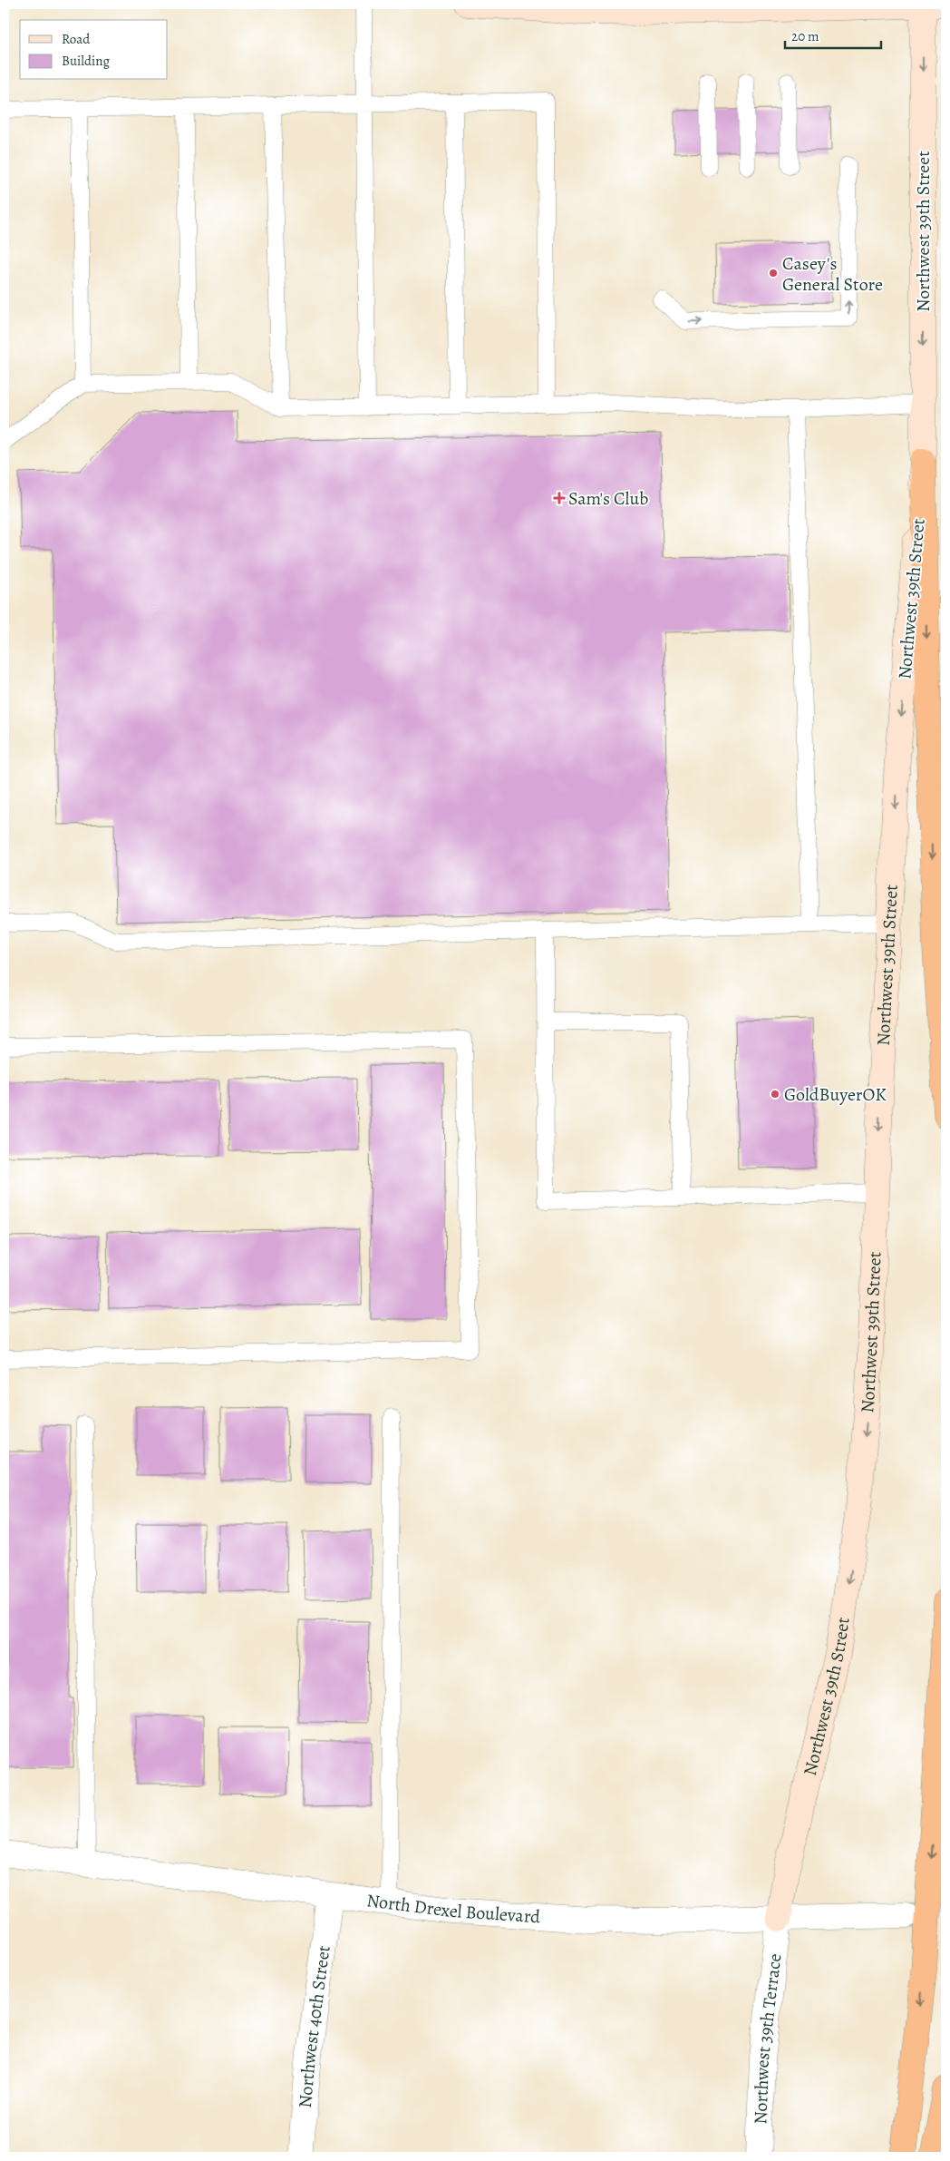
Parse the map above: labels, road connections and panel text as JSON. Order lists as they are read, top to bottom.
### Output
{
  "streets": {
    "main road": ["Northwest 39th Street"],
    "street": ["North Drexel Boulevard", "Northwest 40th Street", "Northwest 39th Terrace"]
  },
  "crossings": [
    ["Northwest 39th Street", "North Drexel Boulevard"],
    ["Northwest 39th Street", "Northwest 39th Terrace"],
    ["North Drexel Boulevard", "Northwest 40th Street"],
    ["North Drexel Boulevard", "Northwest 39th Terrace"]
  ],
  "one_way": ["Northwest 39th Street"],
  "places": {
    "other": ["Casey's General Store", "GoldBuyerOK"],
    "health": ["Sam's Club"]
  },
  "legend": ["Road", "Building"],
  "scale_bar": "20 m"
}
